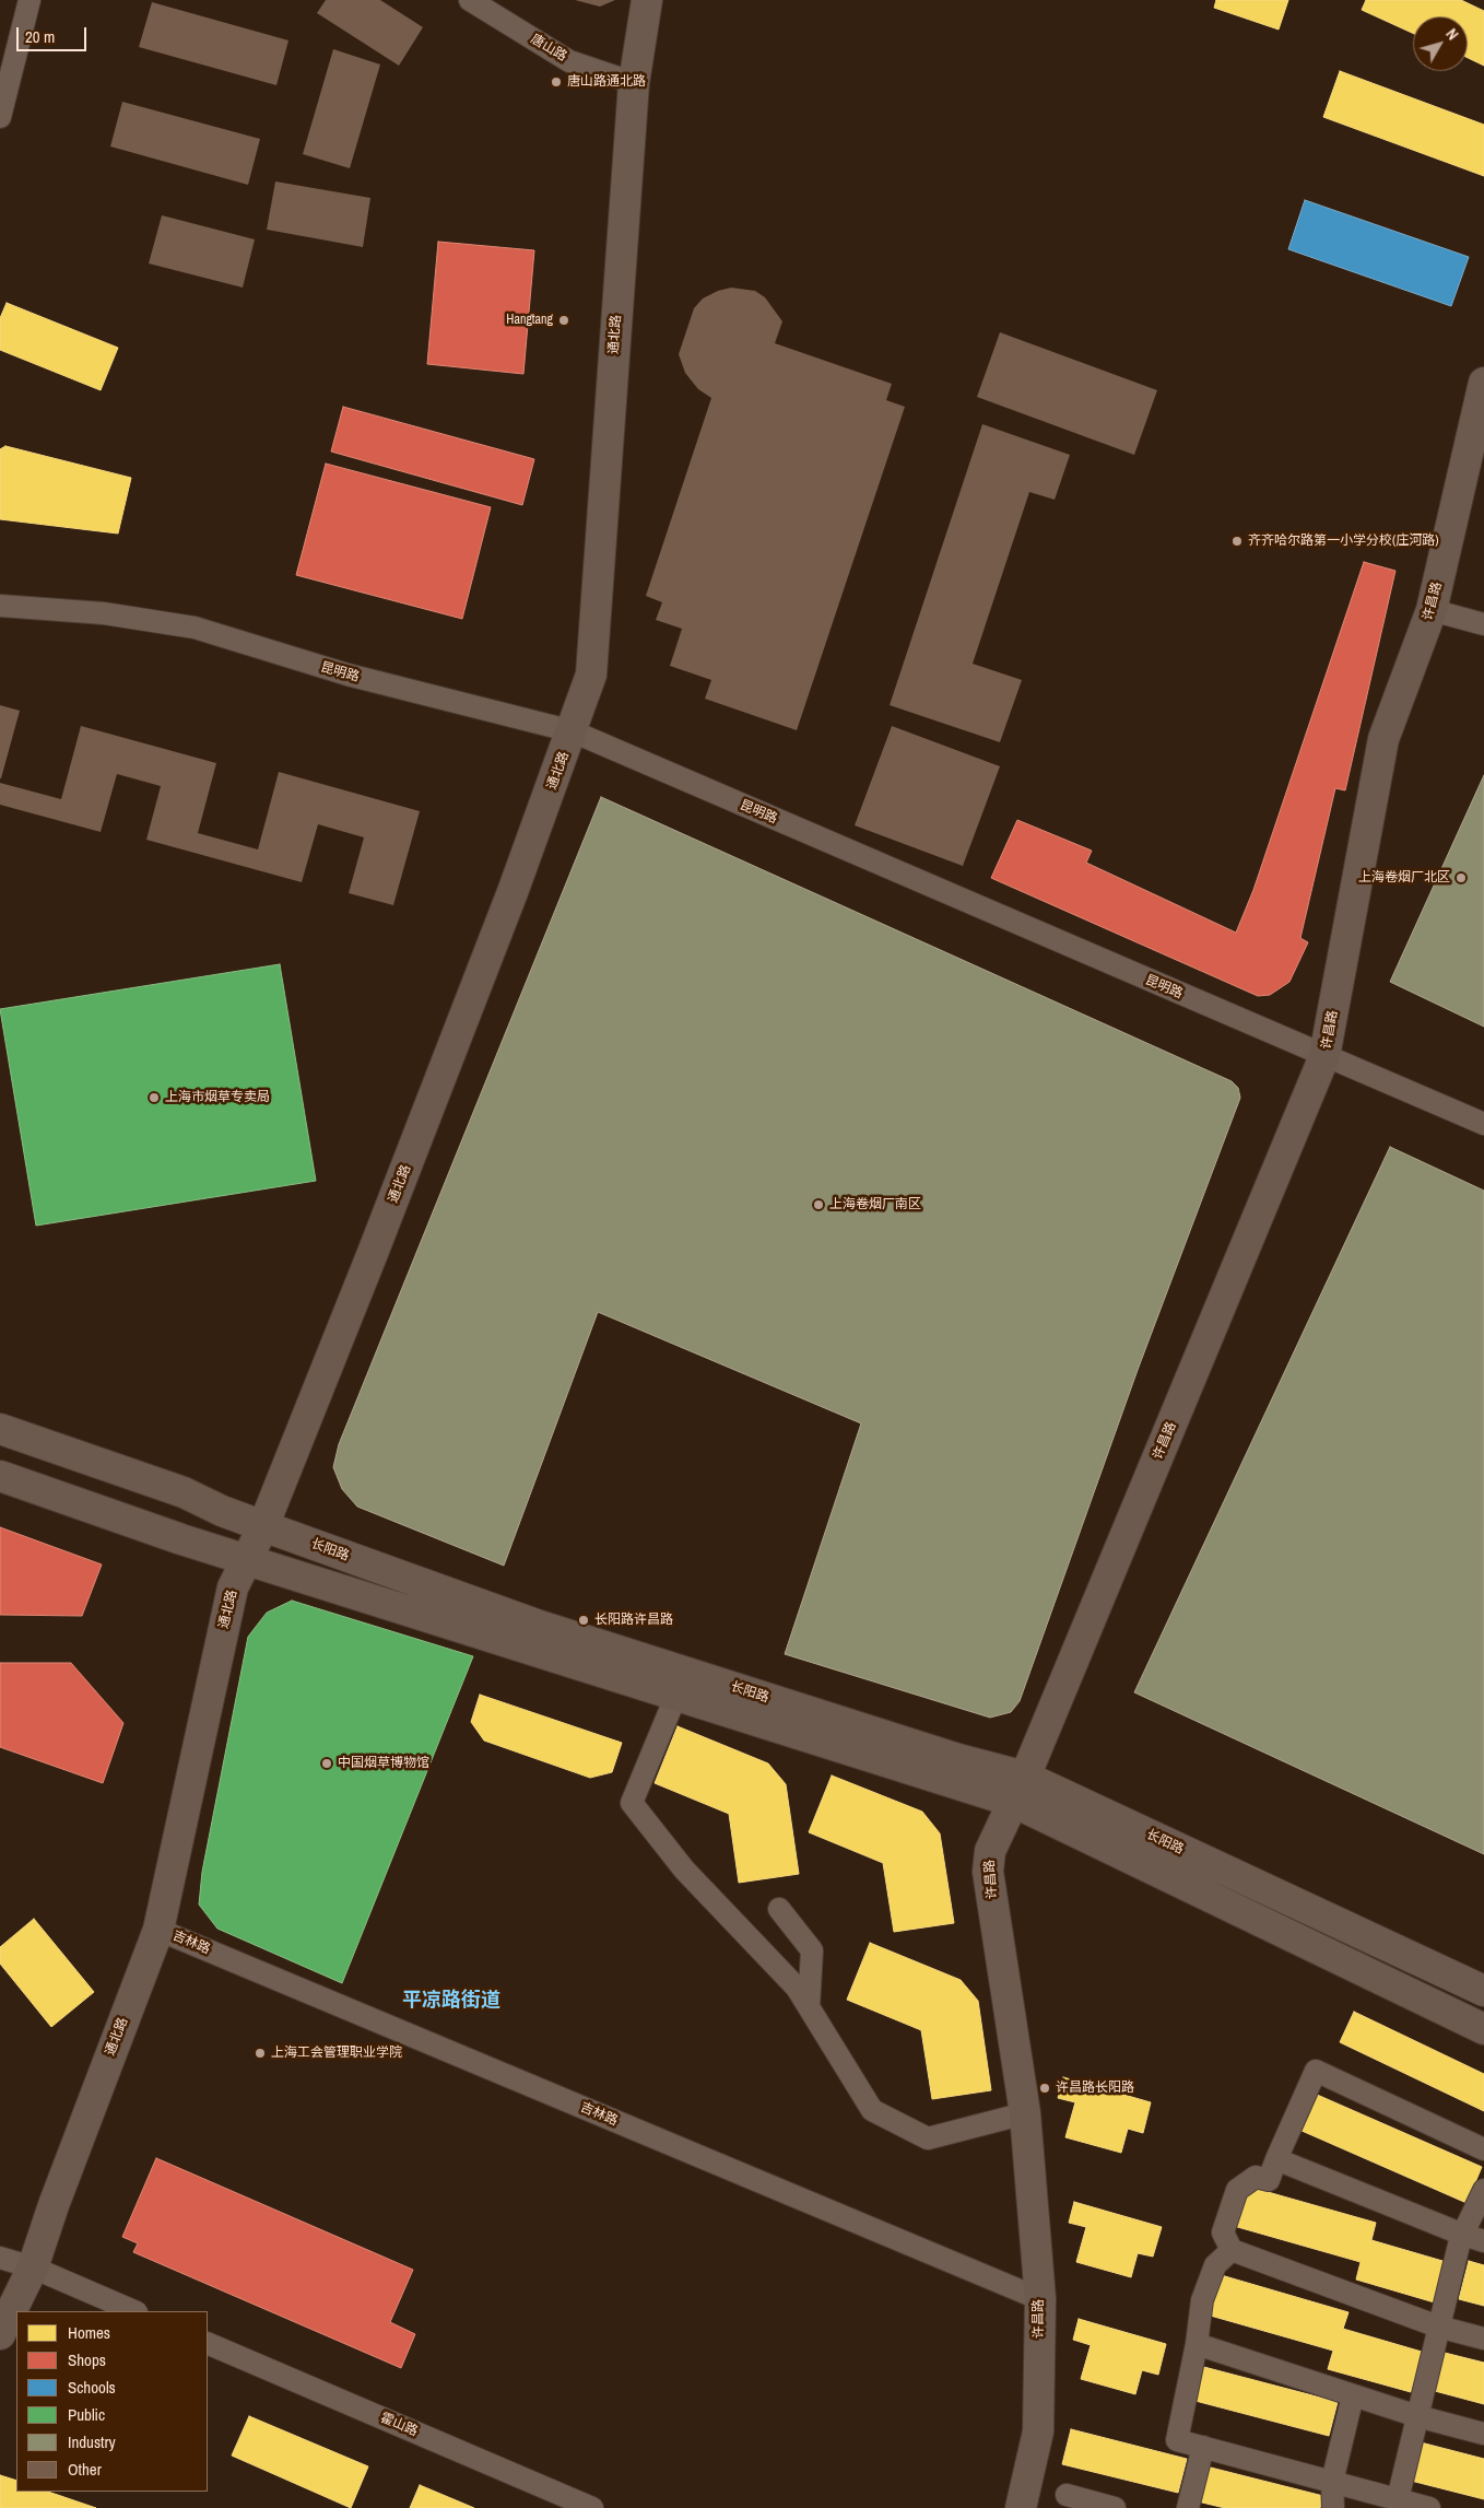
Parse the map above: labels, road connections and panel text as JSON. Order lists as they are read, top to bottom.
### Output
{
  "streets": {
    "street": [
      "唐山路",
      "通北路",
      "许昌路",
      "昆明路",
      "长阳路",
      "吉林路",
      "霍山路"
    ]
  },
  "crossings": [
    ["唐山路", "通北路"],
    ["通北路", "昆明路"],
    ["通北路", "长阳路"],
    ["通北路", "吉林路"],
    ["许昌路", "昆明路"],
    ["许昌路", "长阳路"],
    ["许昌路", "吉林路"]
  ],
  "districts": ["平凉路街道"],
  "places": [
    "唐山路通北路",
    "Hangtang",
    "齐齐哈尔路第一小学分校(庄河路)",
    "上海卷烟厂北区",
    "上海市烟草专卖局",
    "上海卷烟厂南区",
    "长阳路许昌路",
    "中国烟草博物馆",
    "上海工会管理职业学院",
    "许昌路长阳路"
  ],
  "legend": [
    "Homes",
    "Shops",
    "Schools",
    "Public",
    "Industry",
    "Other"
  ],
  "scale_bar": "20 m",
  "north": "top right"
}
